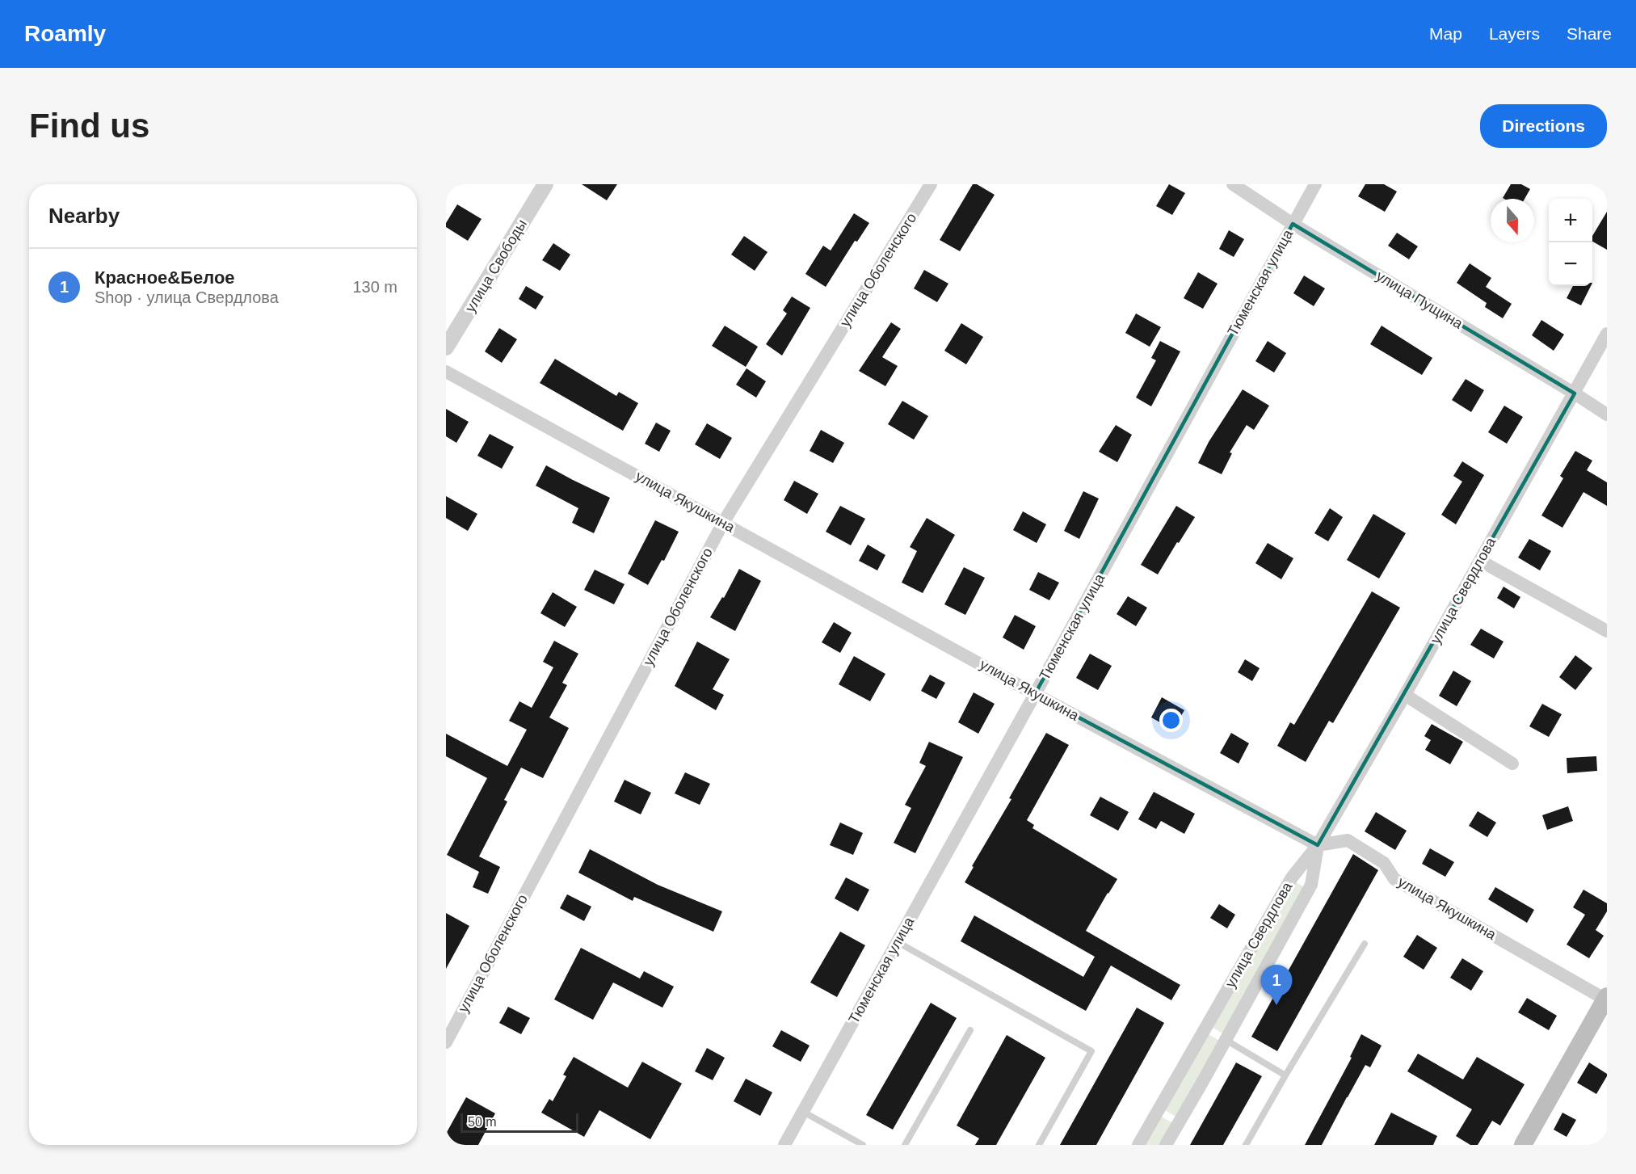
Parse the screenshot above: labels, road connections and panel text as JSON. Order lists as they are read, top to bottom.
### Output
{
  "streets": {
    "street": [
      "улица Свободы",
      "улица Оболенского",
      "Тюменская улица",
      "улица Пущина",
      "улица Якушкина",
      "улица Свердлова"
    ]
  },
  "crossings": [
    ["улица Оболенского", "улица Якушкина"],
    ["Тюменская улица", "улица Пущина"],
    ["Тюменская улица", "улица Якушкина"],
    ["улица Пущина", "улица Свердлова"],
    ["улица Якушкина", "улица Свердлова"]
  ],
  "scale_bar": "50 m",
  "north": "bottom",
  "page": {
    "header": "Roamly",
    "nav": ["Map", "Layers", "Share"],
    "buttons": "Directions",
    "title": "Find us",
    "heading": "Nearby",
    "map_buttons": ["+", "−"],
    "list": [
      {
        "mark": "1",
        "name": "Красное&Белое",
        "note": "Shop · улица Свердлова",
        "value": "130 m"
      }
    ],
    "pins": "1",
    "scale": "50 m"
  }
}
